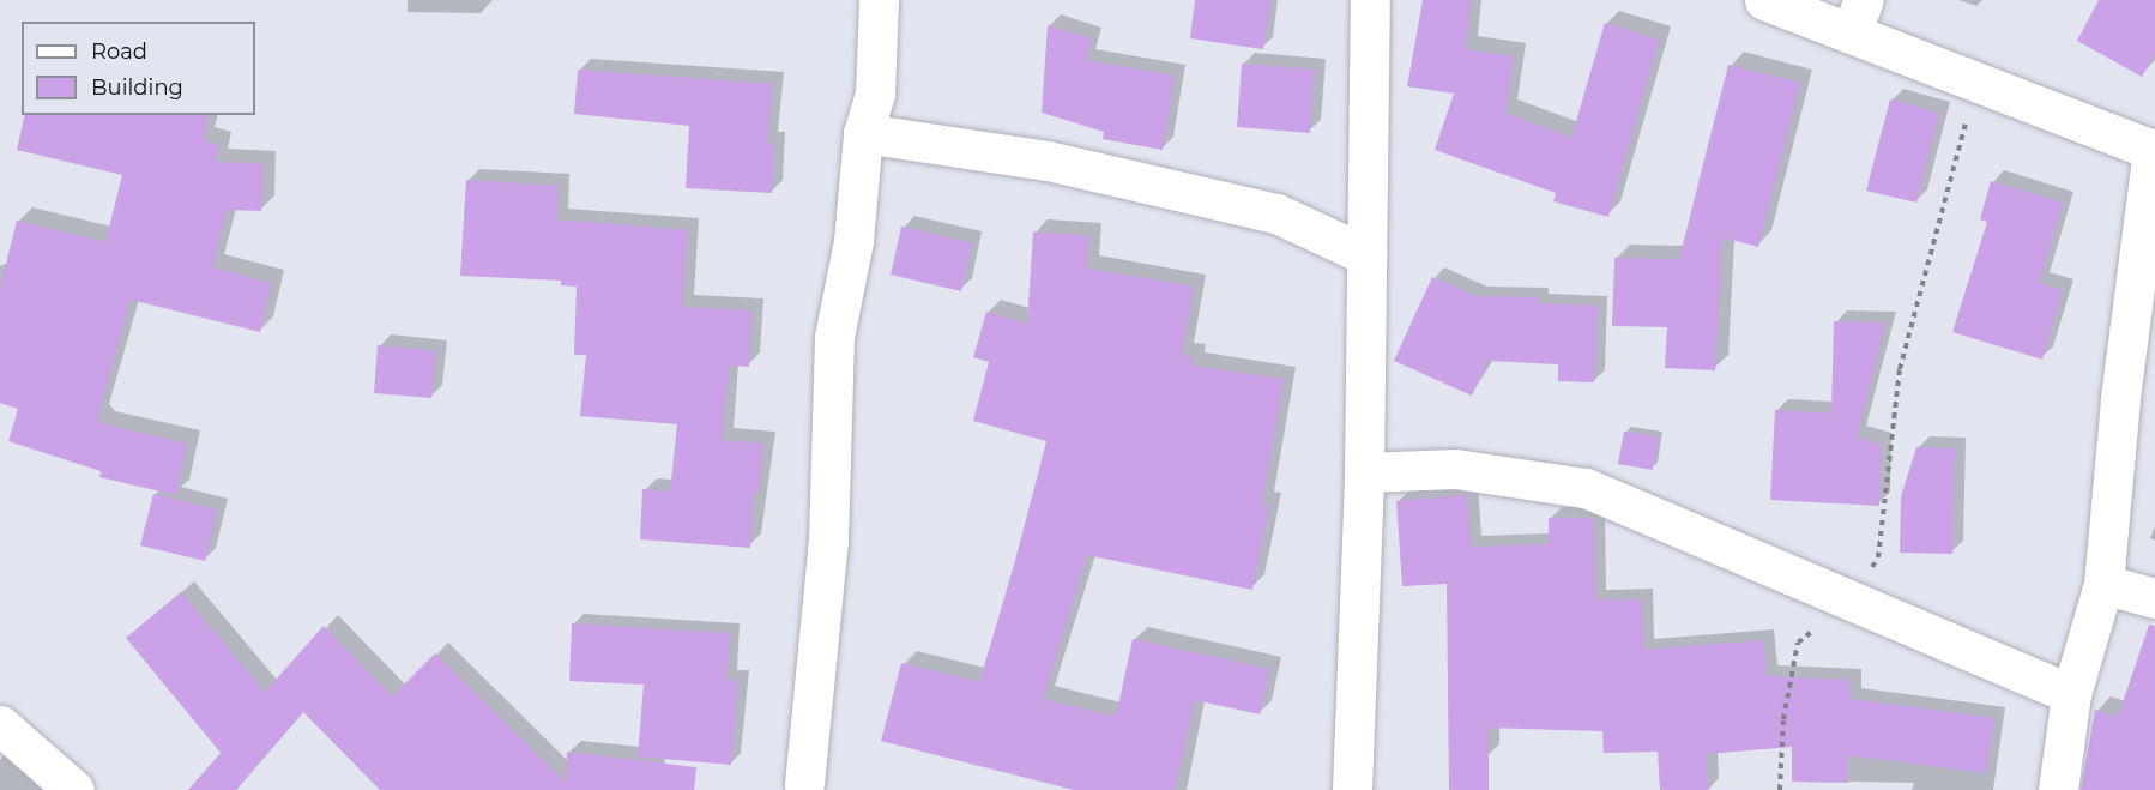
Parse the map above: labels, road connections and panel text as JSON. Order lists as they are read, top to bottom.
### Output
{
  "legend": ["Road", "Building"]
}
